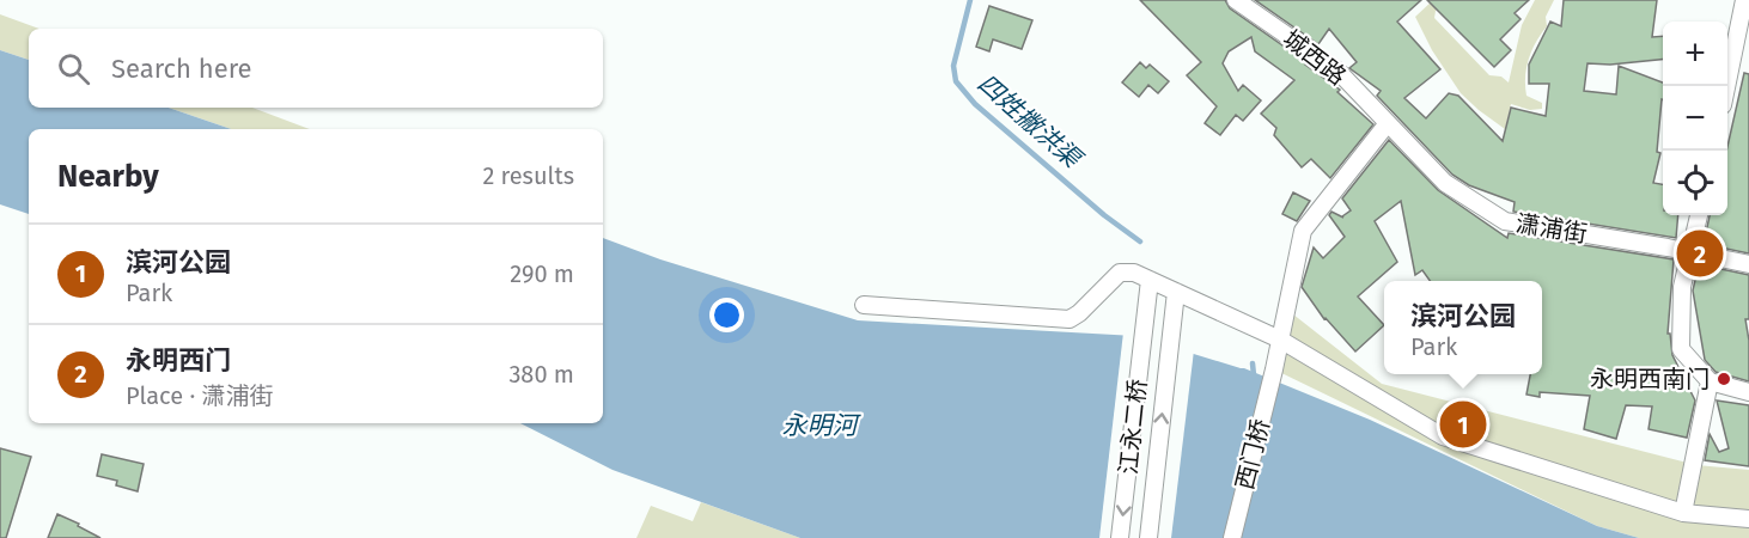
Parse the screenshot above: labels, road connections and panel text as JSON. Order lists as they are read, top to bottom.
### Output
{
  "streets": {
    "street": [
      "城西路",
      "潇浦街",
      "江永二桥",
      "西门桥"
    ]
  },
  "crossings": [
    ["城西路", "潇浦街"],
    ["城西路", "西门桥"],
    ["潇浦街", "西门桥"]
  ],
  "water": ["四姓撇洪渠", "永明河"],
  "places": ["永明西南门"],
  "page": {
    "map_buttons": ["+", "−"],
    "search": "Search here",
    "heading": ["Nearby", "2 results"],
    "list": [
      {
        "mark": "1",
        "name": "滨河公园",
        "note": "Park",
        "value": "290 m"
      },
      {
        "mark": "2",
        "name": "永明西门",
        "note": "Place · 潇浦街",
        "value": "380 m"
      }
    ],
    "pins": ["2", "1"],
    "popup": ["滨河公园", "Park"]
  }
}
